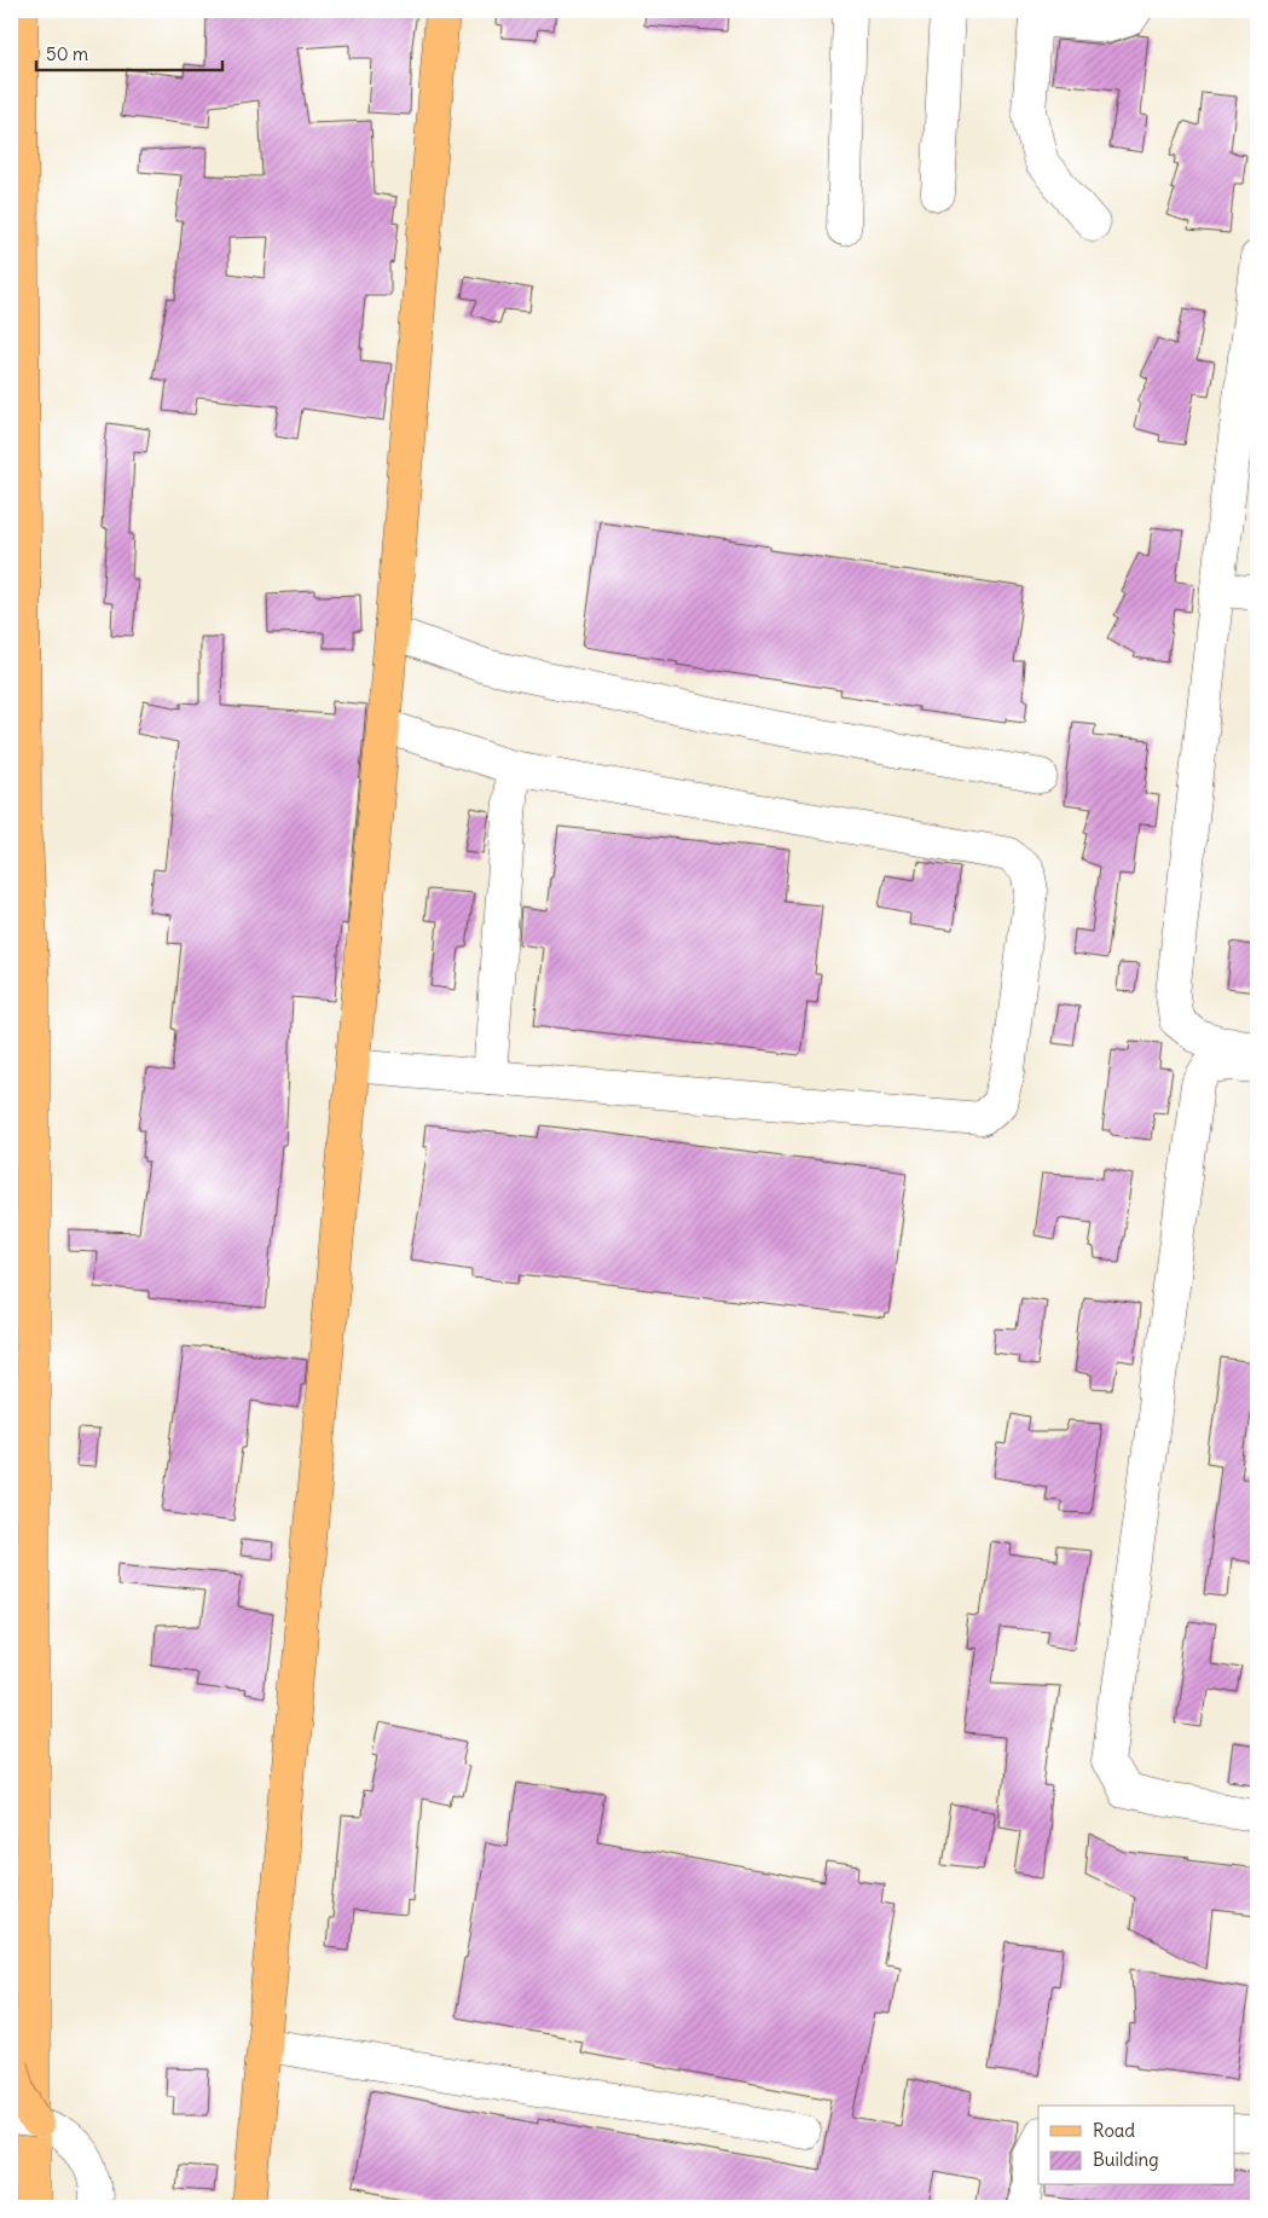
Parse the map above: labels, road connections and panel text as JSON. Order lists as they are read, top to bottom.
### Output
{
  "legend": ["Road", "Building"],
  "scale_bar": "50 m"
}
